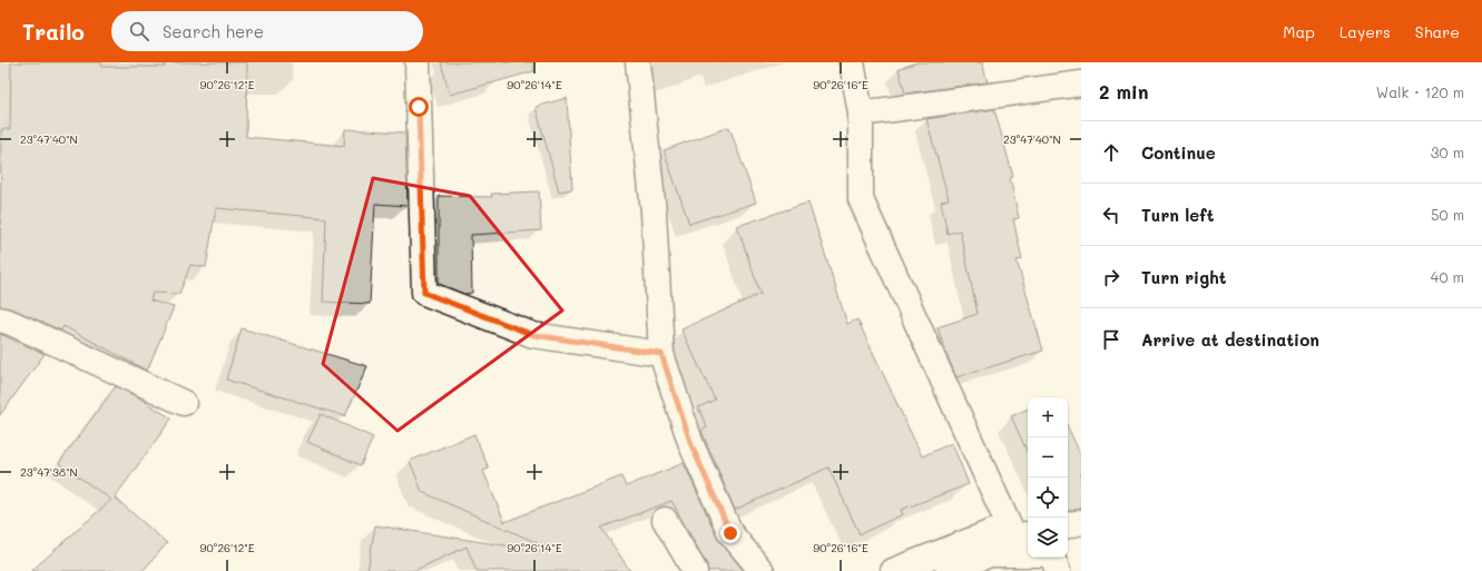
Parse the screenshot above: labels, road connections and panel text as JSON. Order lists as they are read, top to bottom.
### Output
{
  "page": {
    "header": "Trailo",
    "search": "Search here",
    "nav": ["Map", "Layers", "Share"],
    "heading": ["2 min", "Walk · 120 m"],
    "list": [
      ["Continue", "30 m"],
      ["Turn left", "50 m"],
      ["Turn right", "40 m"],
      "Arrive at destination"
    ],
    "map_buttons": ["+", "−"]
  },
  "coordinates": [
    "90°26'12\"E",
    "90°26'14\"E",
    "90°26'16\"E",
    "23°47'40\"N",
    "23°47'38\"N"
  ]
}
